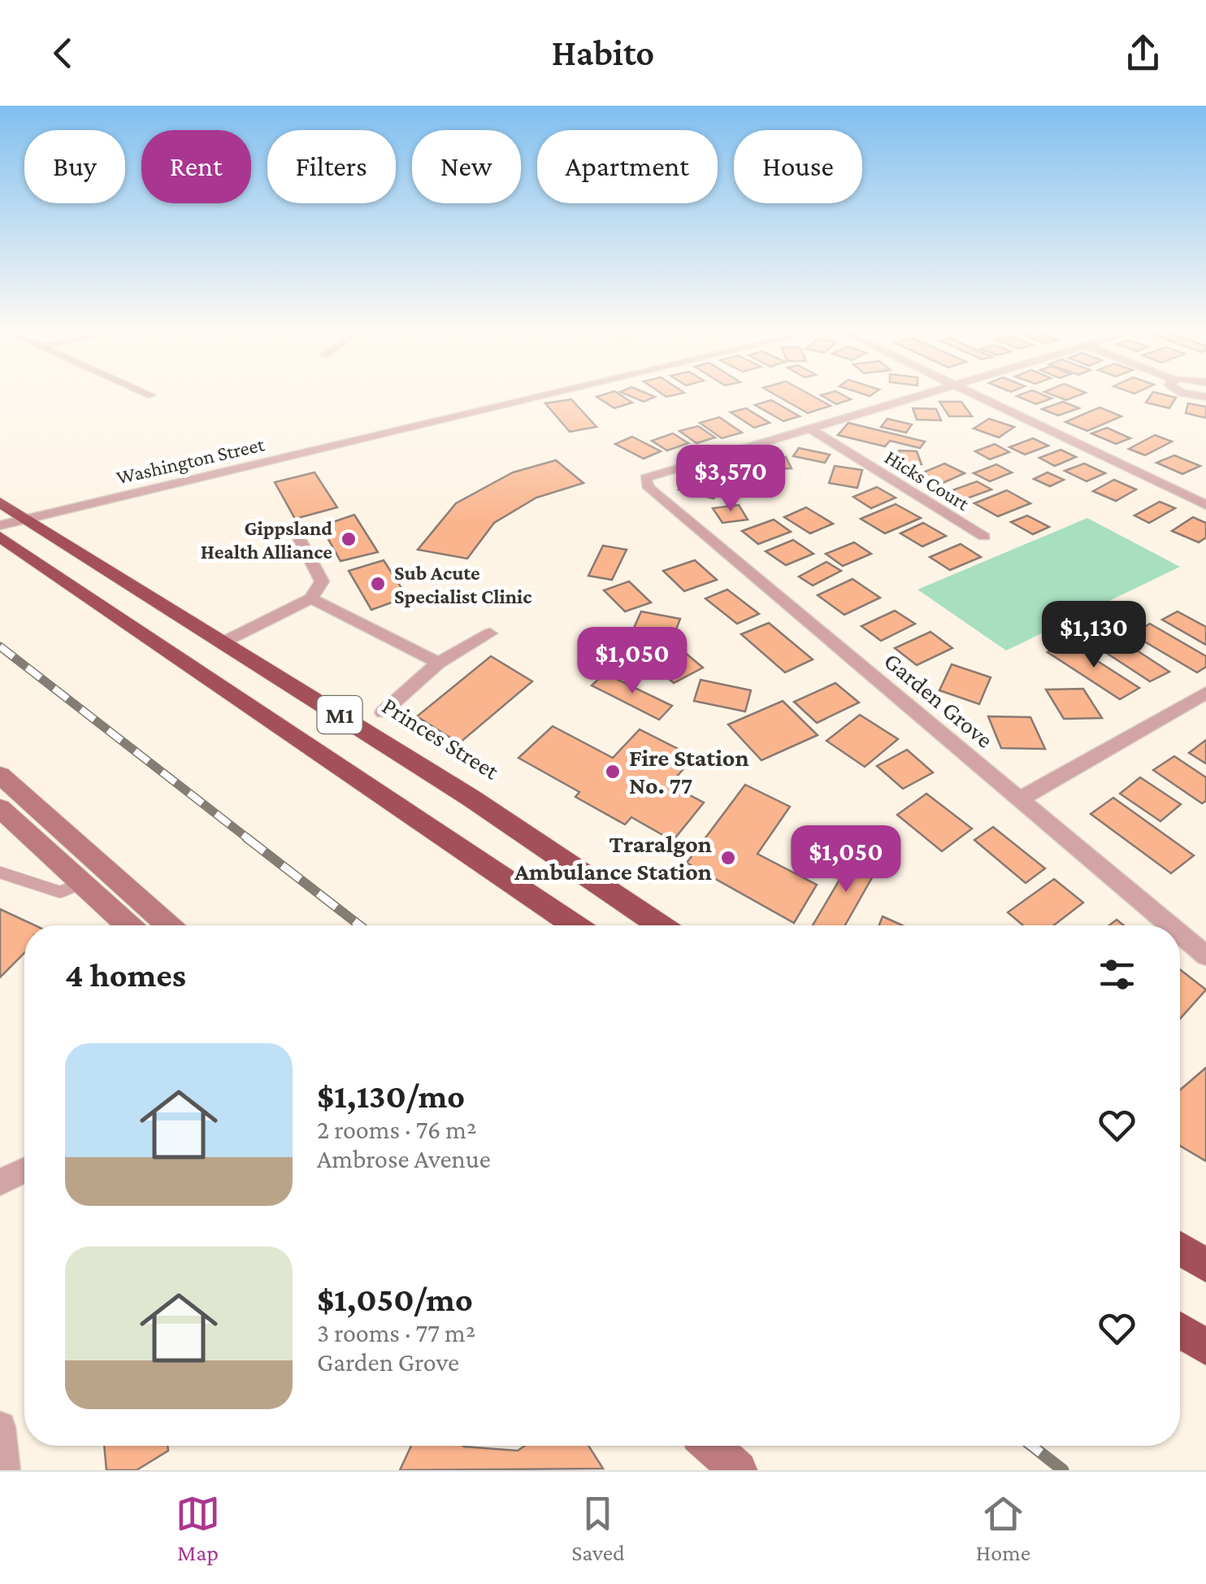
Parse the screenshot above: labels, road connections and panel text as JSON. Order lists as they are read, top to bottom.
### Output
{
  "streets": {
    "highway": ["M1", "Princes Street"],
    "street": ["Washington Street", "Hicks Court", "Garden Grove"]
  },
  "crossings": [
    ["Washington Street", "Princes Street"],
    ["Hicks Court", "Garden Grove"]
  ],
  "places": [
    "Gippsland Health Alliance",
    "Sub Acute Specialist Clinic",
    "Fire Station No. 77",
    "Traralgon Ambulance Station"
  ],
  "page": {
    "header": "Habito",
    "chip": [
      "Buy",
      "Rent",
      "Filters",
      "New",
      "Apartment",
      "House"
    ],
    "price": [
      "$3,570",
      "$1,130",
      "$1,050",
      "$1,050"
    ],
    "heading": "4 homes",
    "list": [
      {
        "name": "$1,130/mo",
        "note": "2 rooms · 76 m² · Ambrose Avenue"
      },
      {
        "name": "$1,050/mo",
        "note": "3 rooms · 77 m² · Garden Grove"
      }
    ],
    "tabs": ["Map", "Saved", "Home"]
  }
}
